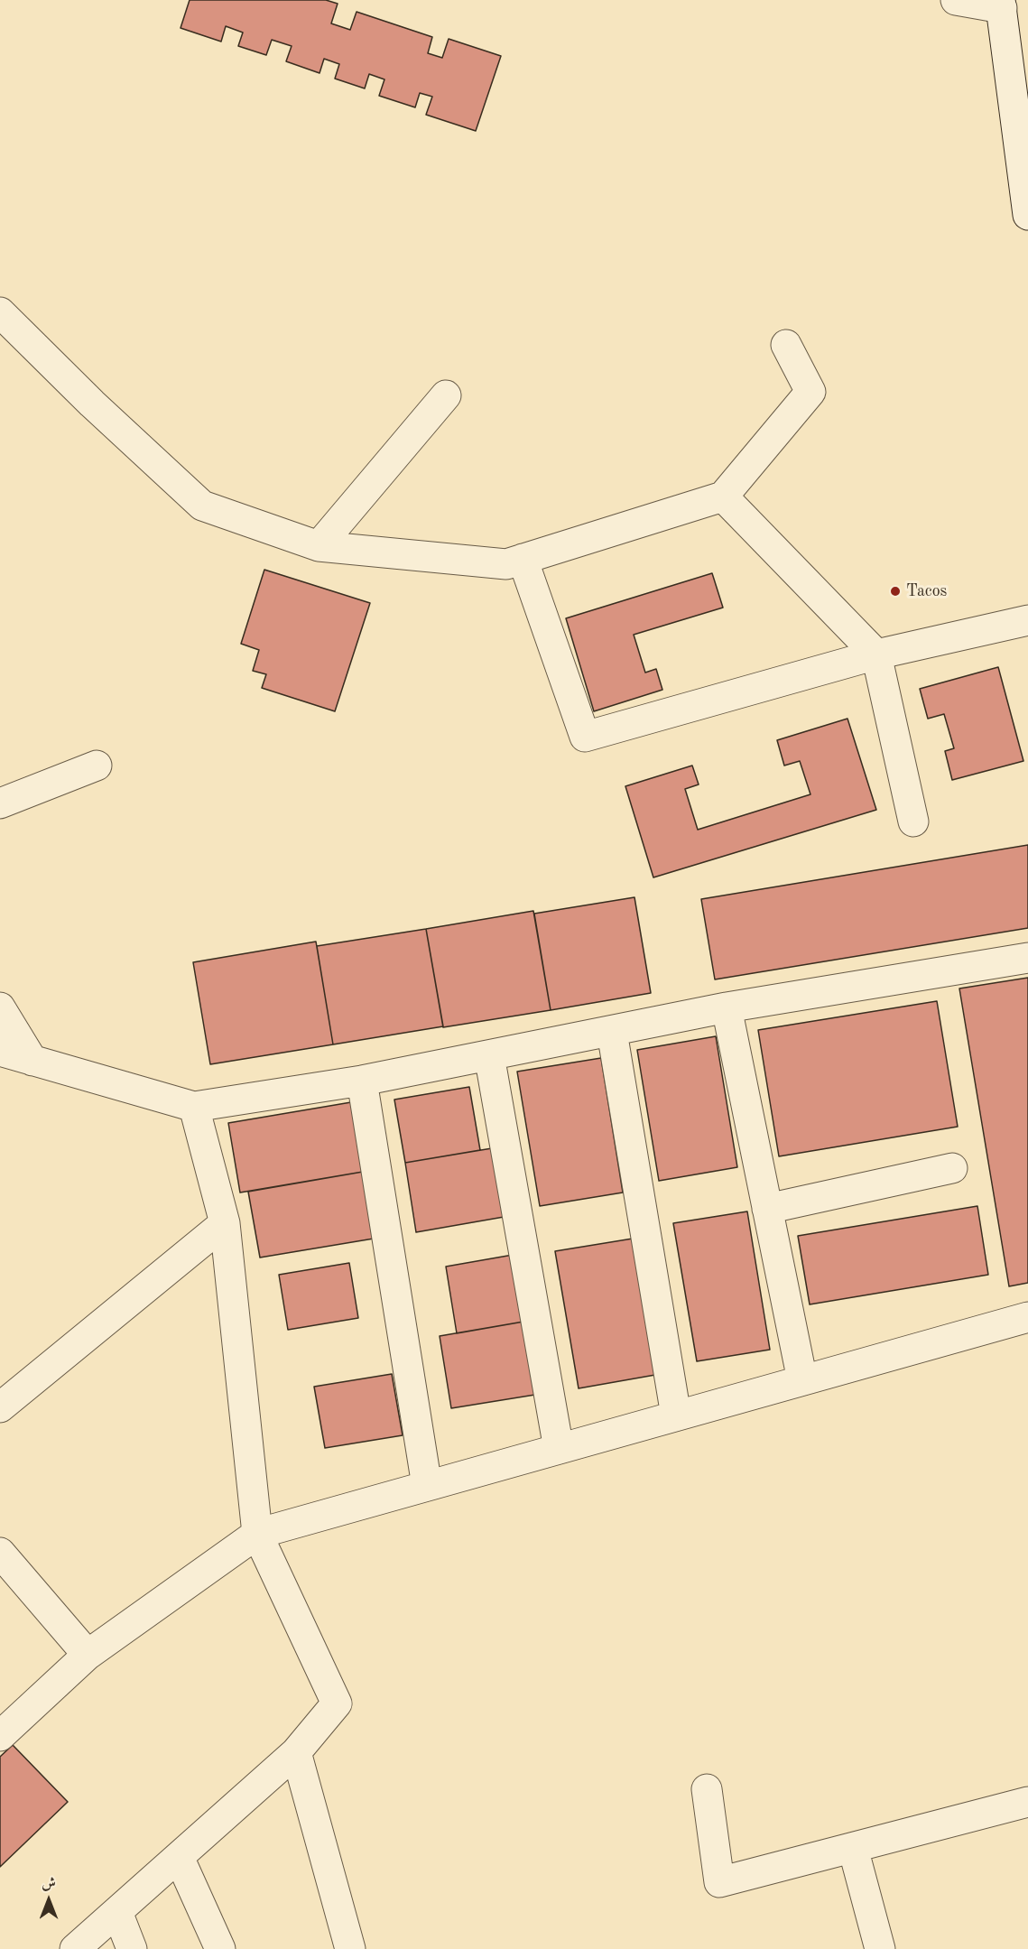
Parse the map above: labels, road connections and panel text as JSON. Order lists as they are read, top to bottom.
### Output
{
  "places": ["Tacos"],
  "north": "top"
}
